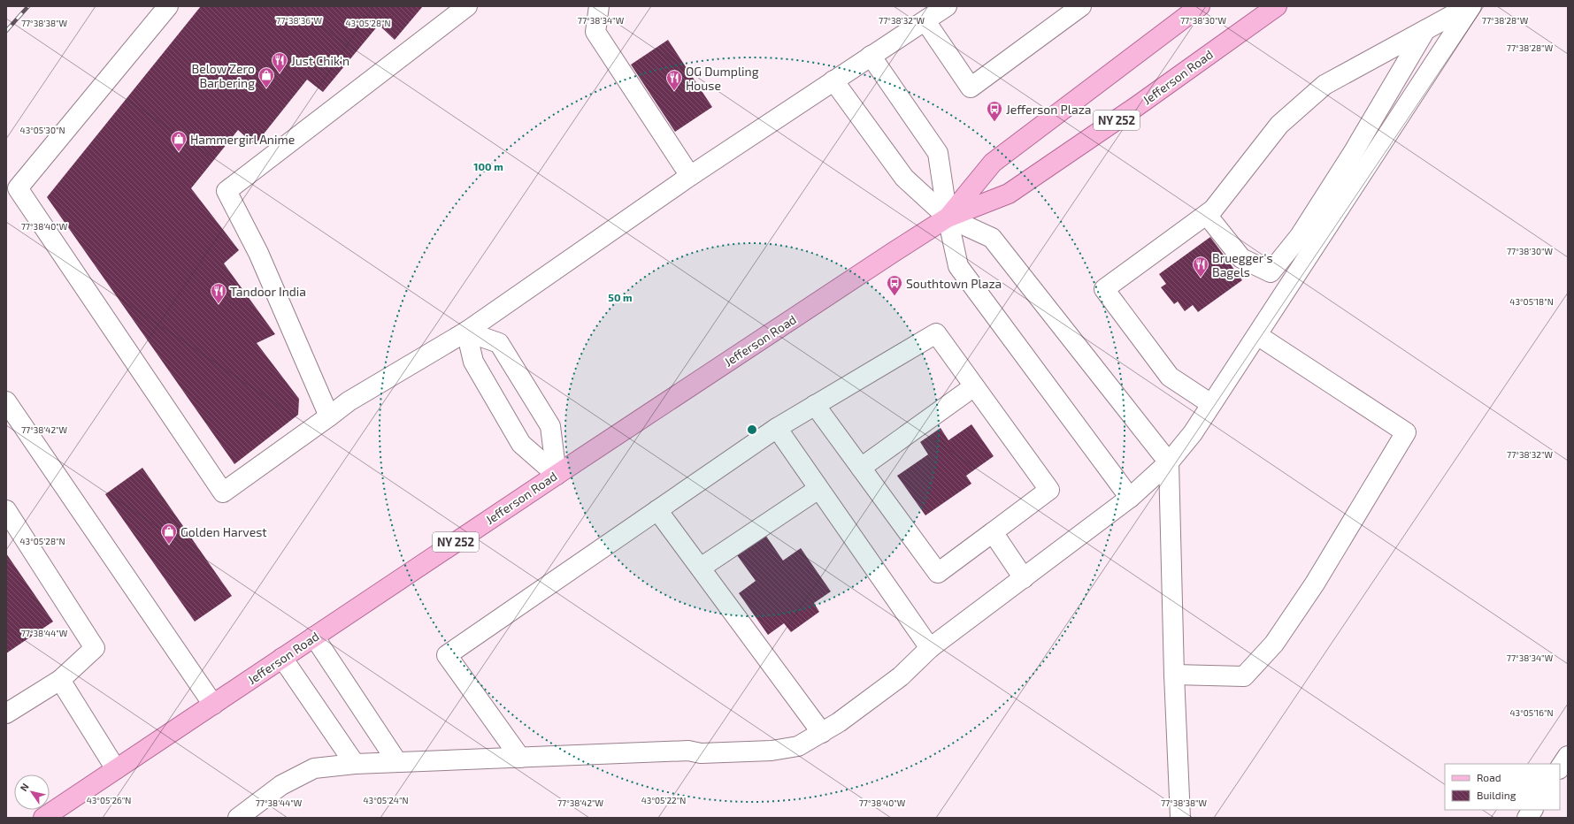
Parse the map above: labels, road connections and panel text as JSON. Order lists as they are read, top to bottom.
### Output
{
  "streets": {
    "main road": ["Jefferson Road", "NY 252"]
  },
  "places": {
    "restaurant": [
      "Just Chik'n",
      "OG Dumpling House",
      "Bruegger's Bagels",
      "Tandoor India"
    ],
    "shop": ["Below Zero Barbering", "Hammergirl Anime", "Golden Harvest"],
    "bus stop": ["Jefferson Plaza", "Southtown Plaza"]
  },
  "legend": ["Road", "Building"],
  "north": "top left",
  "coordinates": [
    "77°38'36\"W",
    "77°38'34\"W",
    "77°38'32\"W",
    "77°38'30\"W",
    "77°38'28\"W",
    "43°05'28\"N",
    "77°38'38\"W",
    "43°05'30\"N",
    "77°38'40\"W",
    "43°05'18\"N",
    "77°38'42\"W",
    "77°38'44\"W",
    "43°05'16\"N",
    "43°05'26\"N",
    "43°05'24\"N",
    "43°05'22\"N"
  ],
  "rings": ["100 m", "50 m"]
}
